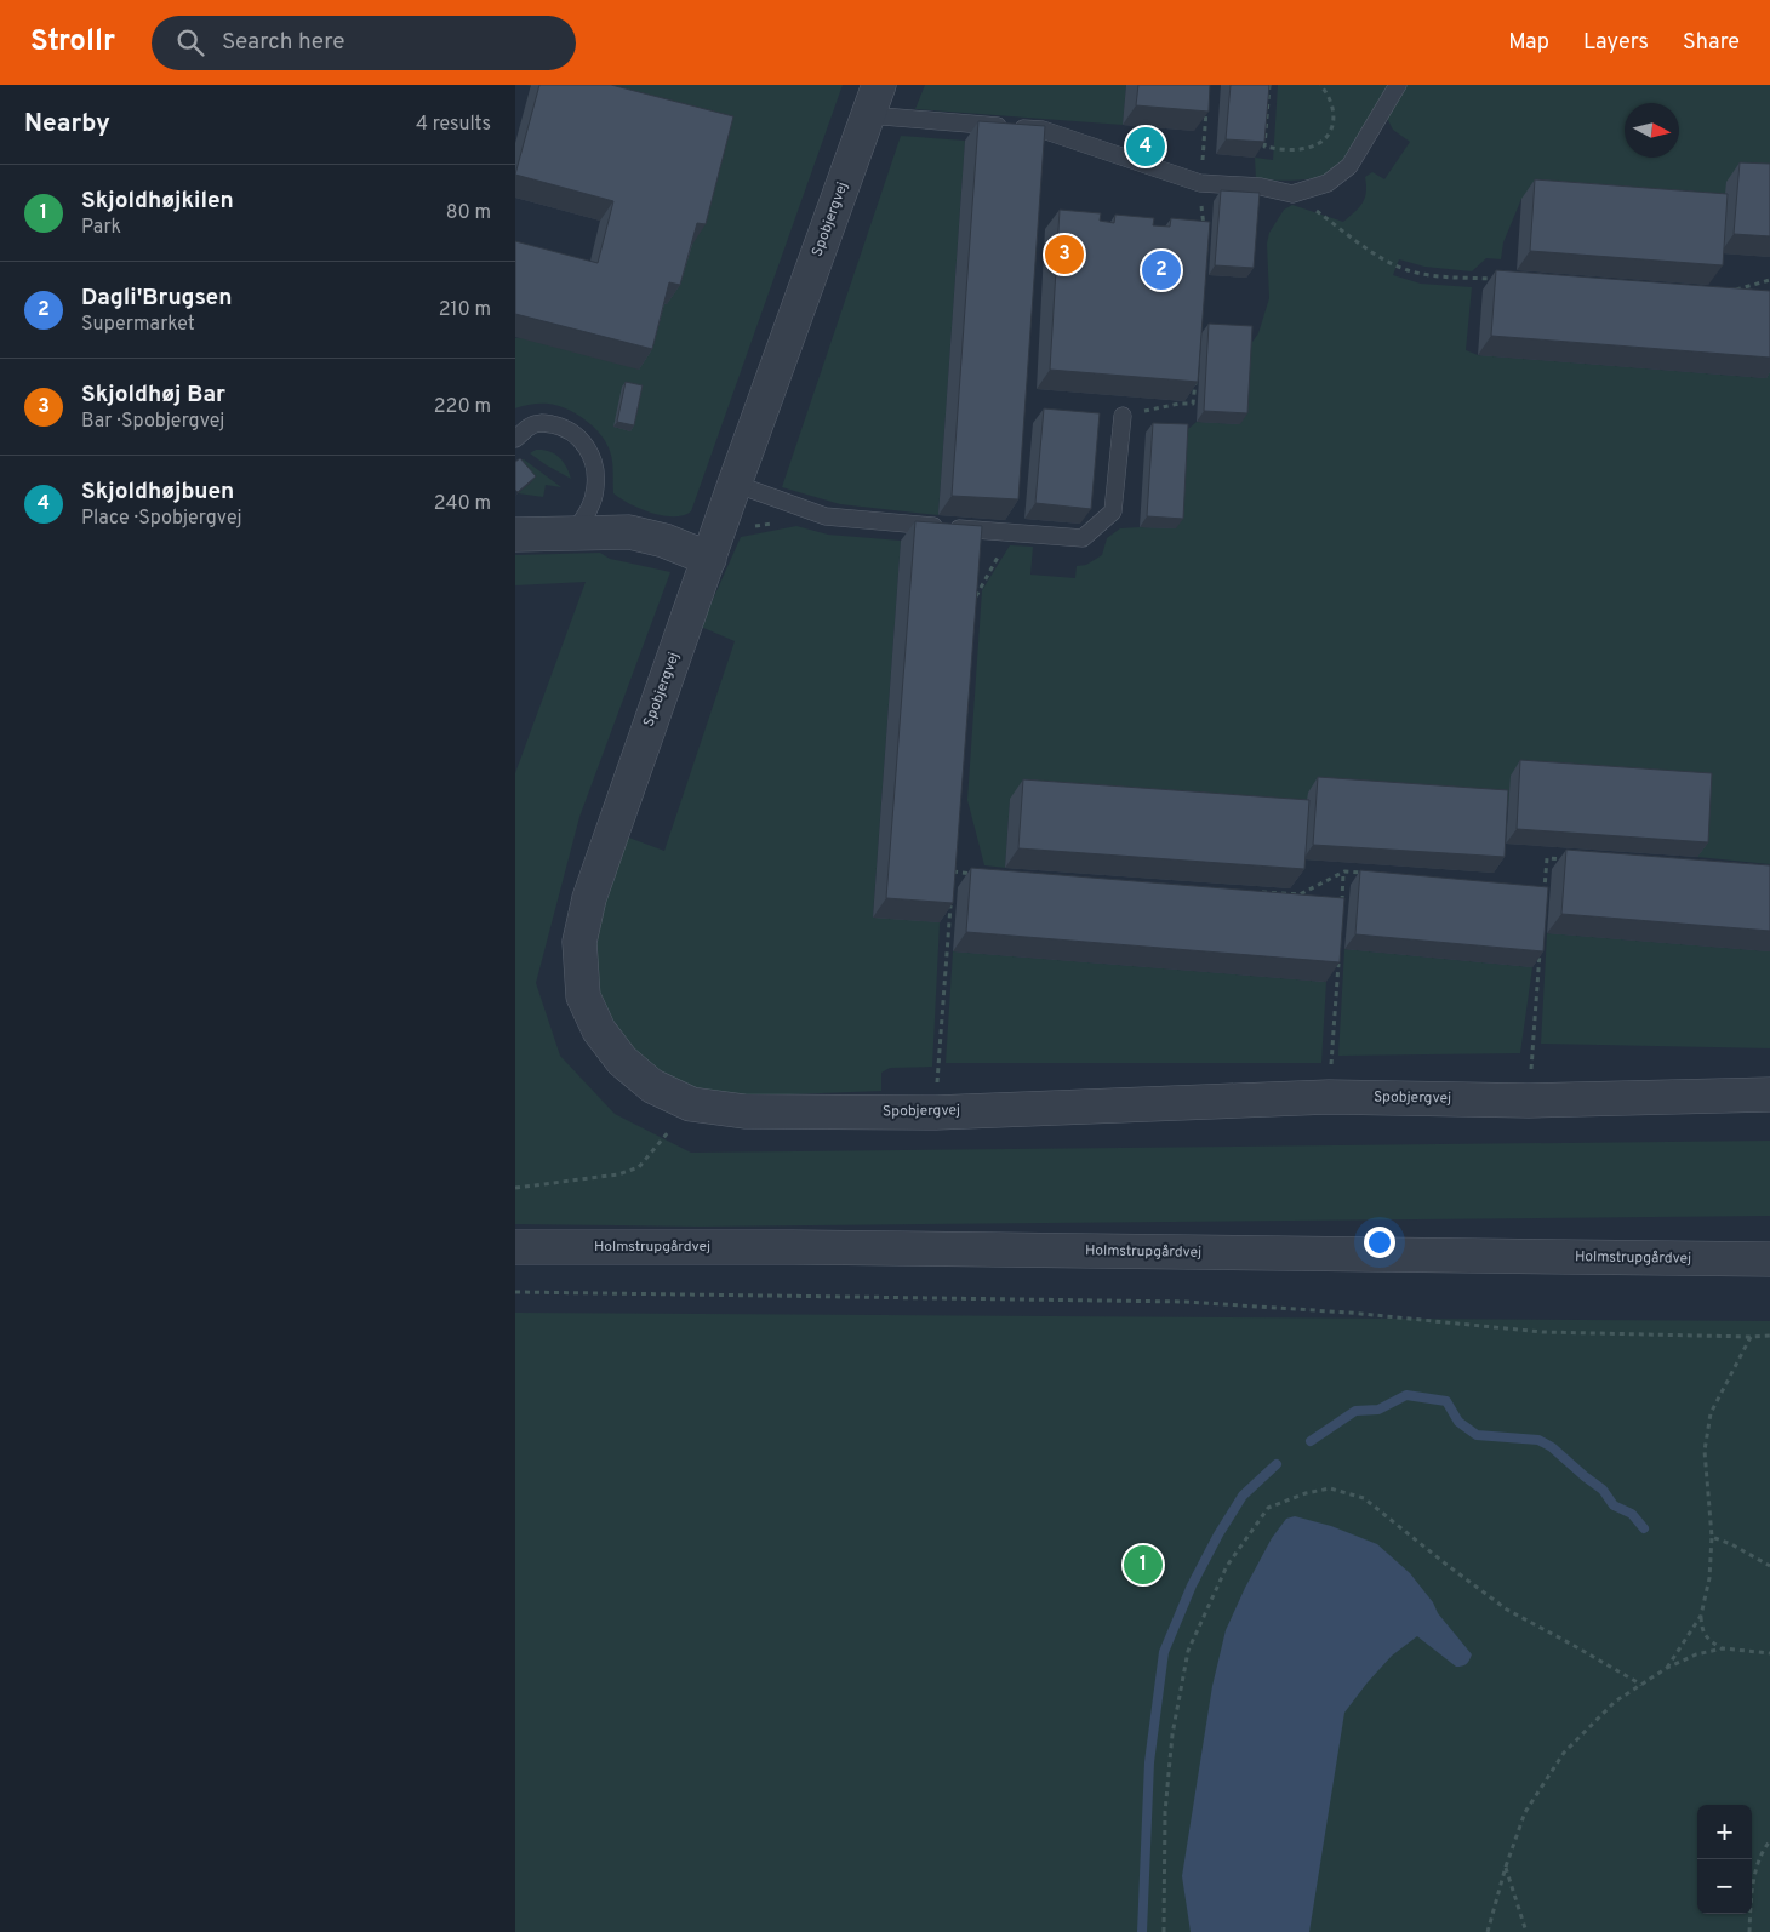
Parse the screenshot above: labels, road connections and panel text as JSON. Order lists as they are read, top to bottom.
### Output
{
  "streets": {
    "street": ["Spobjergvej", "Holmstrupgårdvej"]
  },
  "north": "right",
  "page": {
    "header": "Strollr",
    "search": "Search here",
    "nav": ["Map", "Layers", "Share"],
    "heading": ["Nearby", "4 results"],
    "pins": [
      "4",
      "3",
      "2",
      "1"
    ],
    "list": [
      {
        "mark": "1",
        "name": "Skjoldhøjkilen",
        "note": "Park",
        "value": "80 m"
      },
      {
        "mark": "2",
        "name": "Dagli'Brugsen",
        "note": "Supermarket",
        "value": "210 m"
      },
      {
        "mark": "3",
        "name": "Skjoldhøj Bar",
        "note": "Bar · Spobjergvej",
        "value": "220 m"
      },
      {
        "mark": "4",
        "name": "Skjoldhøjbuen",
        "note": "Place · Spobjergvej",
        "value": "240 m"
      }
    ],
    "map_buttons": ["+", "−"]
  }
}
